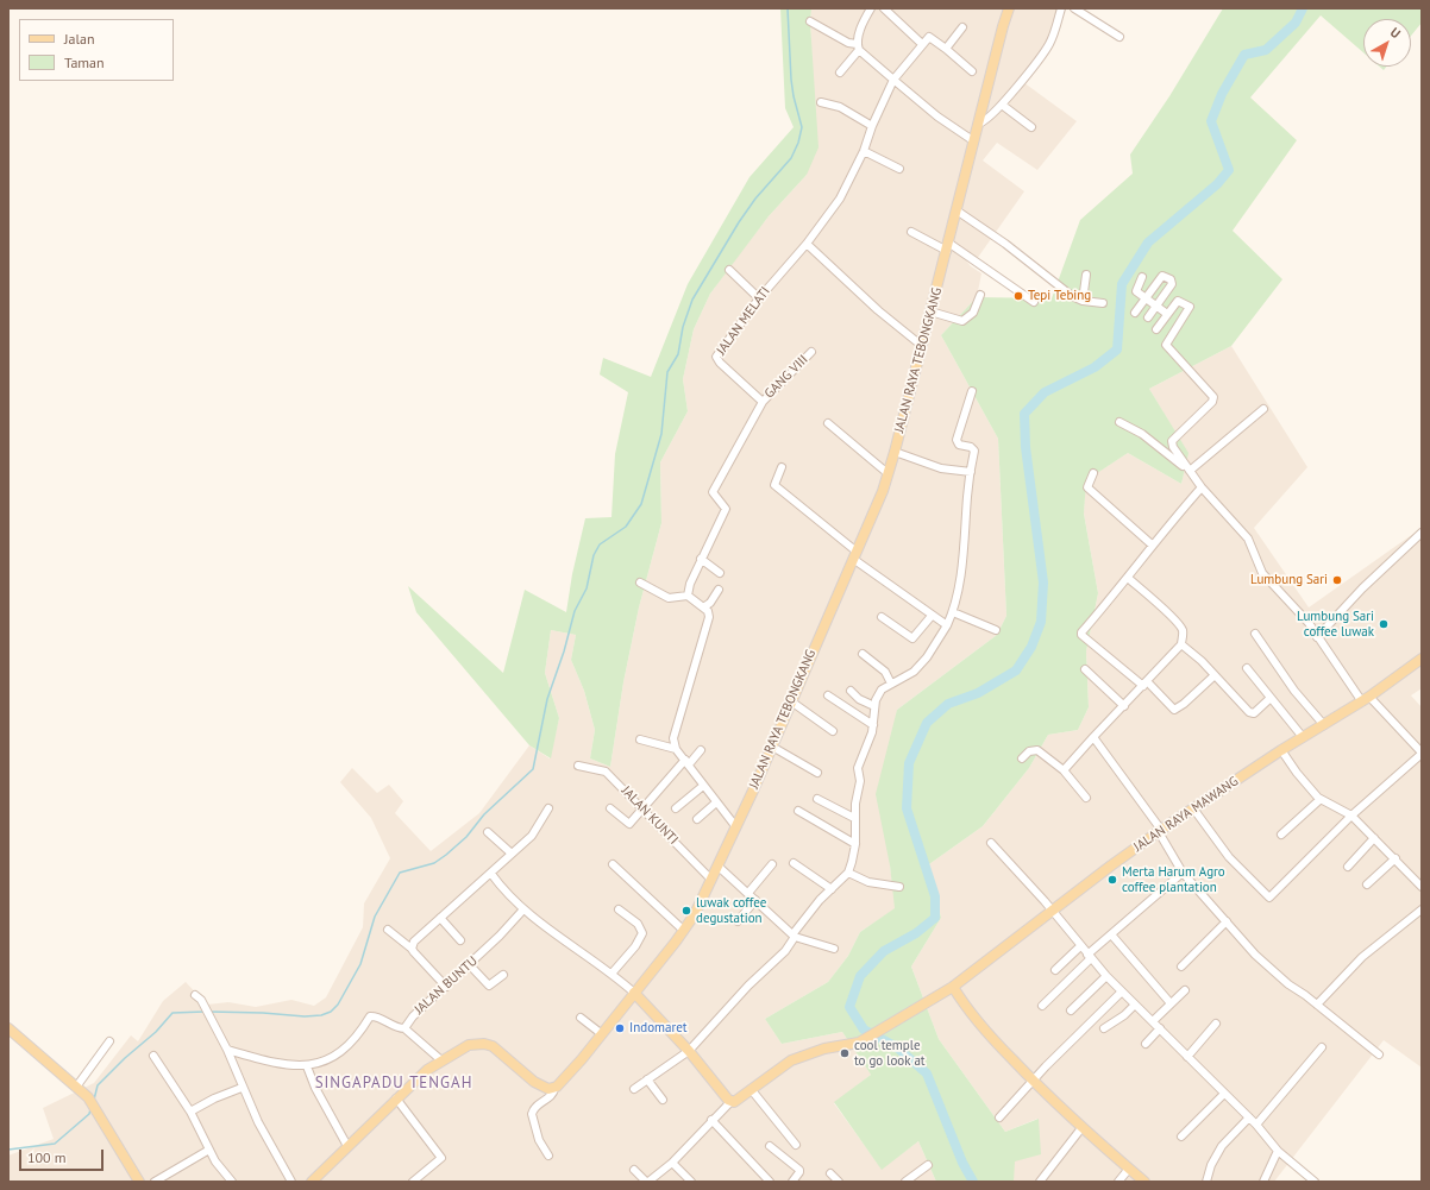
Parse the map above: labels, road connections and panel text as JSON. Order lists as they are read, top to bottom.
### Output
{
  "streets": {
    "main road": ["JALAN RAYA TEBONGKANG", "JALAN RAYA MAWANG"],
    "street": [
      "JALAN MELATI",
      "GANG VIII",
      "JALAN KUNTI",
      "JALAN BUNTU"
    ]
  },
  "crossings": [
    ["JALAN MELATI", "GANG VIII"],
    ["JALAN RAYA TEBONGKANG", "JALAN KUNTI"]
  ],
  "districts": ["SINGAPADU TENGAH"],
  "places": [
    "Tepi Tebing",
    "Lumbung Sari",
    "Lumbung Sari coffee luwak",
    "Merta Harum Agro coffee plantation",
    "luwak coffee degustation",
    "Indomaret",
    "cool temple to go look at"
  ],
  "legend": ["Jalan", "Taman"],
  "scale_bar": "100 m",
  "north": "top right"
}
